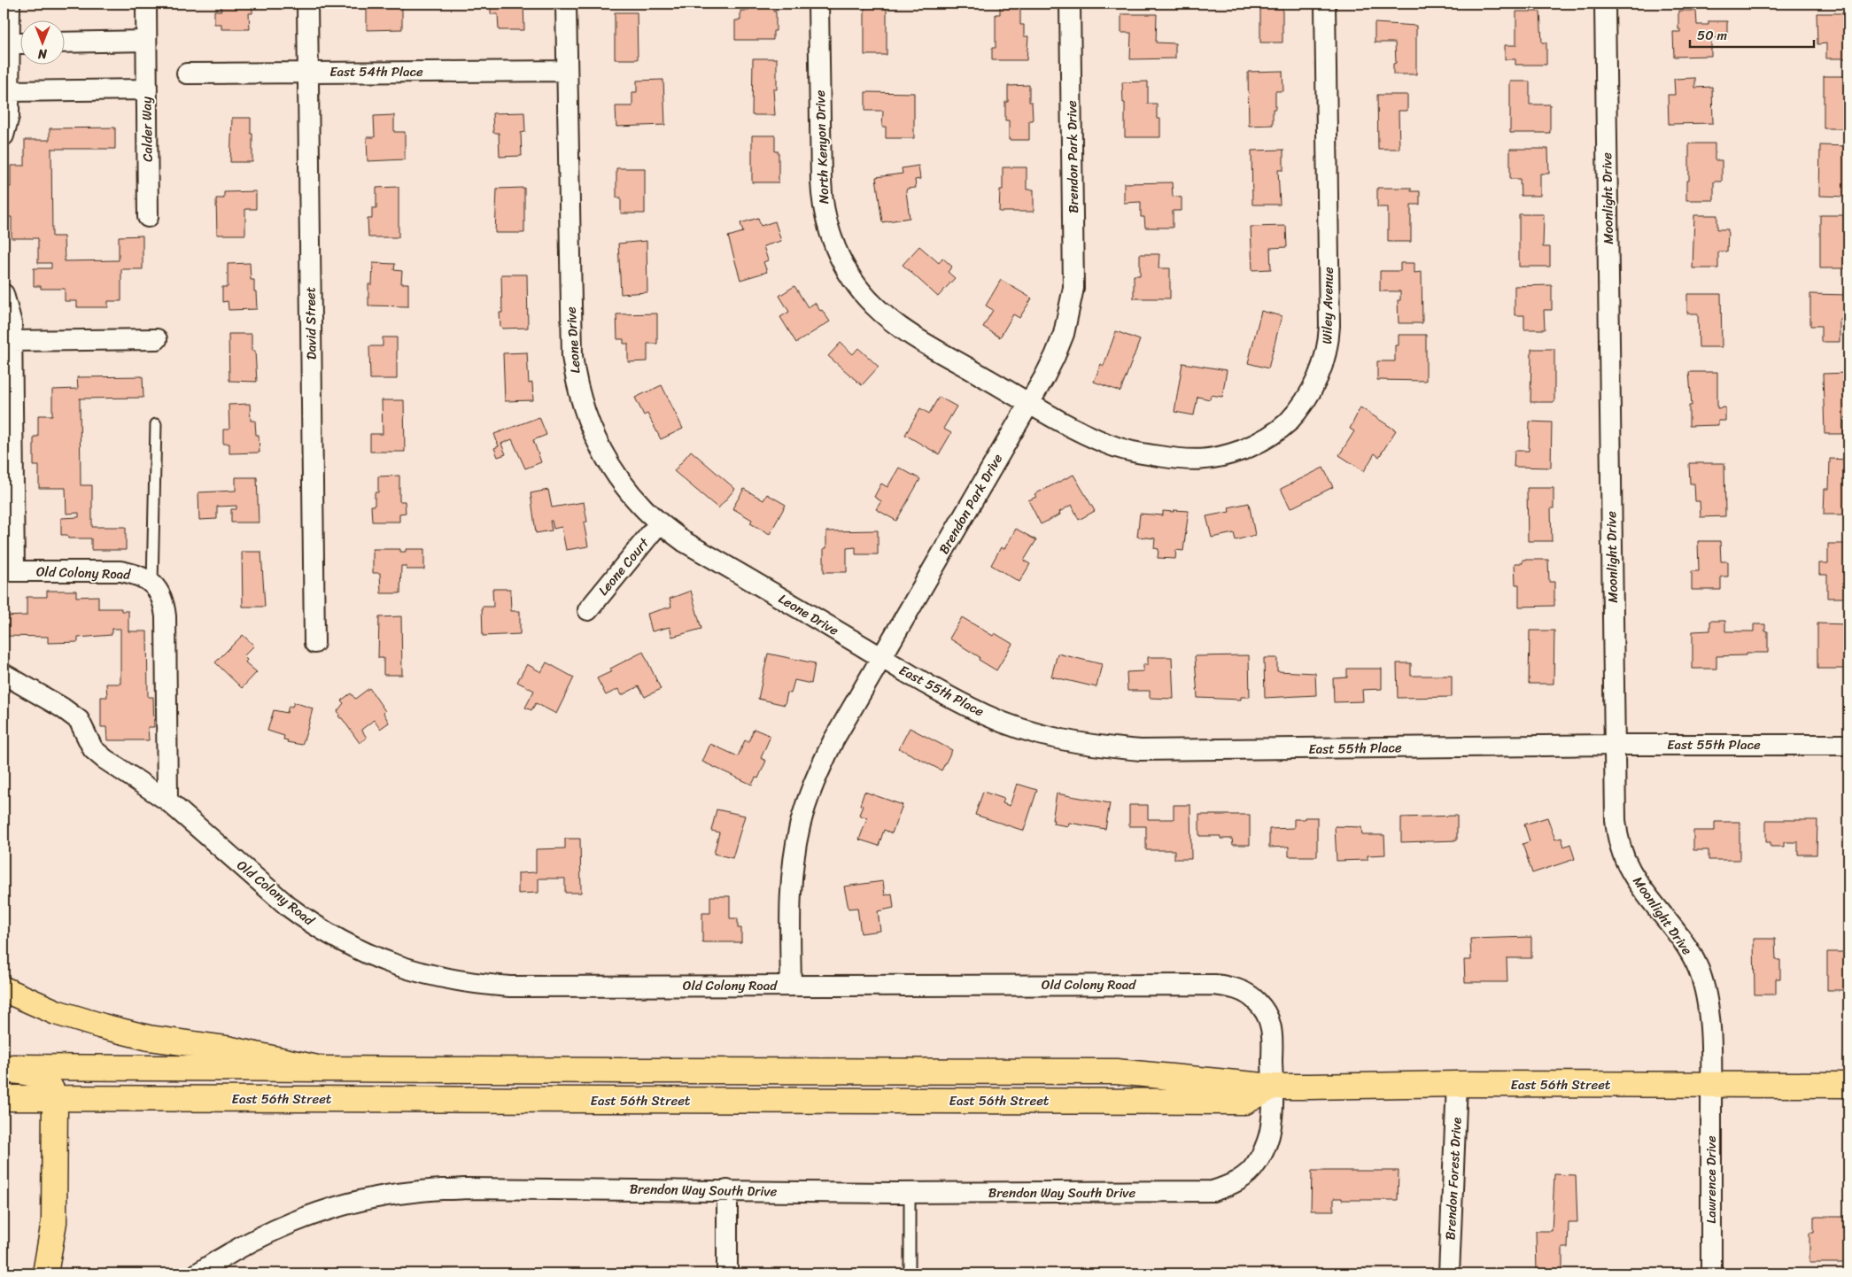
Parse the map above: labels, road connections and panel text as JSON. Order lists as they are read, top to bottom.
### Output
{
  "streets": {
    "main road": ["East 56th Street"],
    "street": [
      "East 54th Place",
      "Calder Way",
      "North Kenyon Drive",
      "Brendon Park Drive",
      "Moonlight Drive",
      "Wiley Avenue",
      "David Street",
      "Leone Drive",
      "Leone Court",
      "Old Colony Road",
      "East 55th Place",
      "Brendon Forest Drive",
      "Lawrence Drive",
      "Brendon Way South Drive"
    ]
  },
  "crossings": [
    ["East 54th Place", "David Street"],
    ["East 54th Place", "Leone Drive"],
    ["North Kenyon Drive", "Brendon Park Drive"],
    ["North Kenyon Drive", "Wiley Avenue"],
    ["Brendon Park Drive", "Wiley Avenue"],
    ["Brendon Park Drive", "Leone Drive"],
    ["Brendon Park Drive", "Old Colony Road"],
    ["Brendon Park Drive", "East 55th Place"],
    ["Moonlight Drive", "East 55th Place"],
    ["Moonlight Drive", "East 56th Street"],
    ["Moonlight Drive", "Lawrence Drive"],
    ["Leone Drive", "Leone Court"],
    ["Leone Drive", "East 55th Place"],
    ["Old Colony Road", "East 56th Street"],
    ["Old Colony Road", "Brendon Way South Drive"],
    ["East 56th Street", "Brendon Forest Drive"],
    ["East 56th Street", "Lawrence Drive"]
  ],
  "scale_bar": "50 m",
  "north": "bottom"
}
